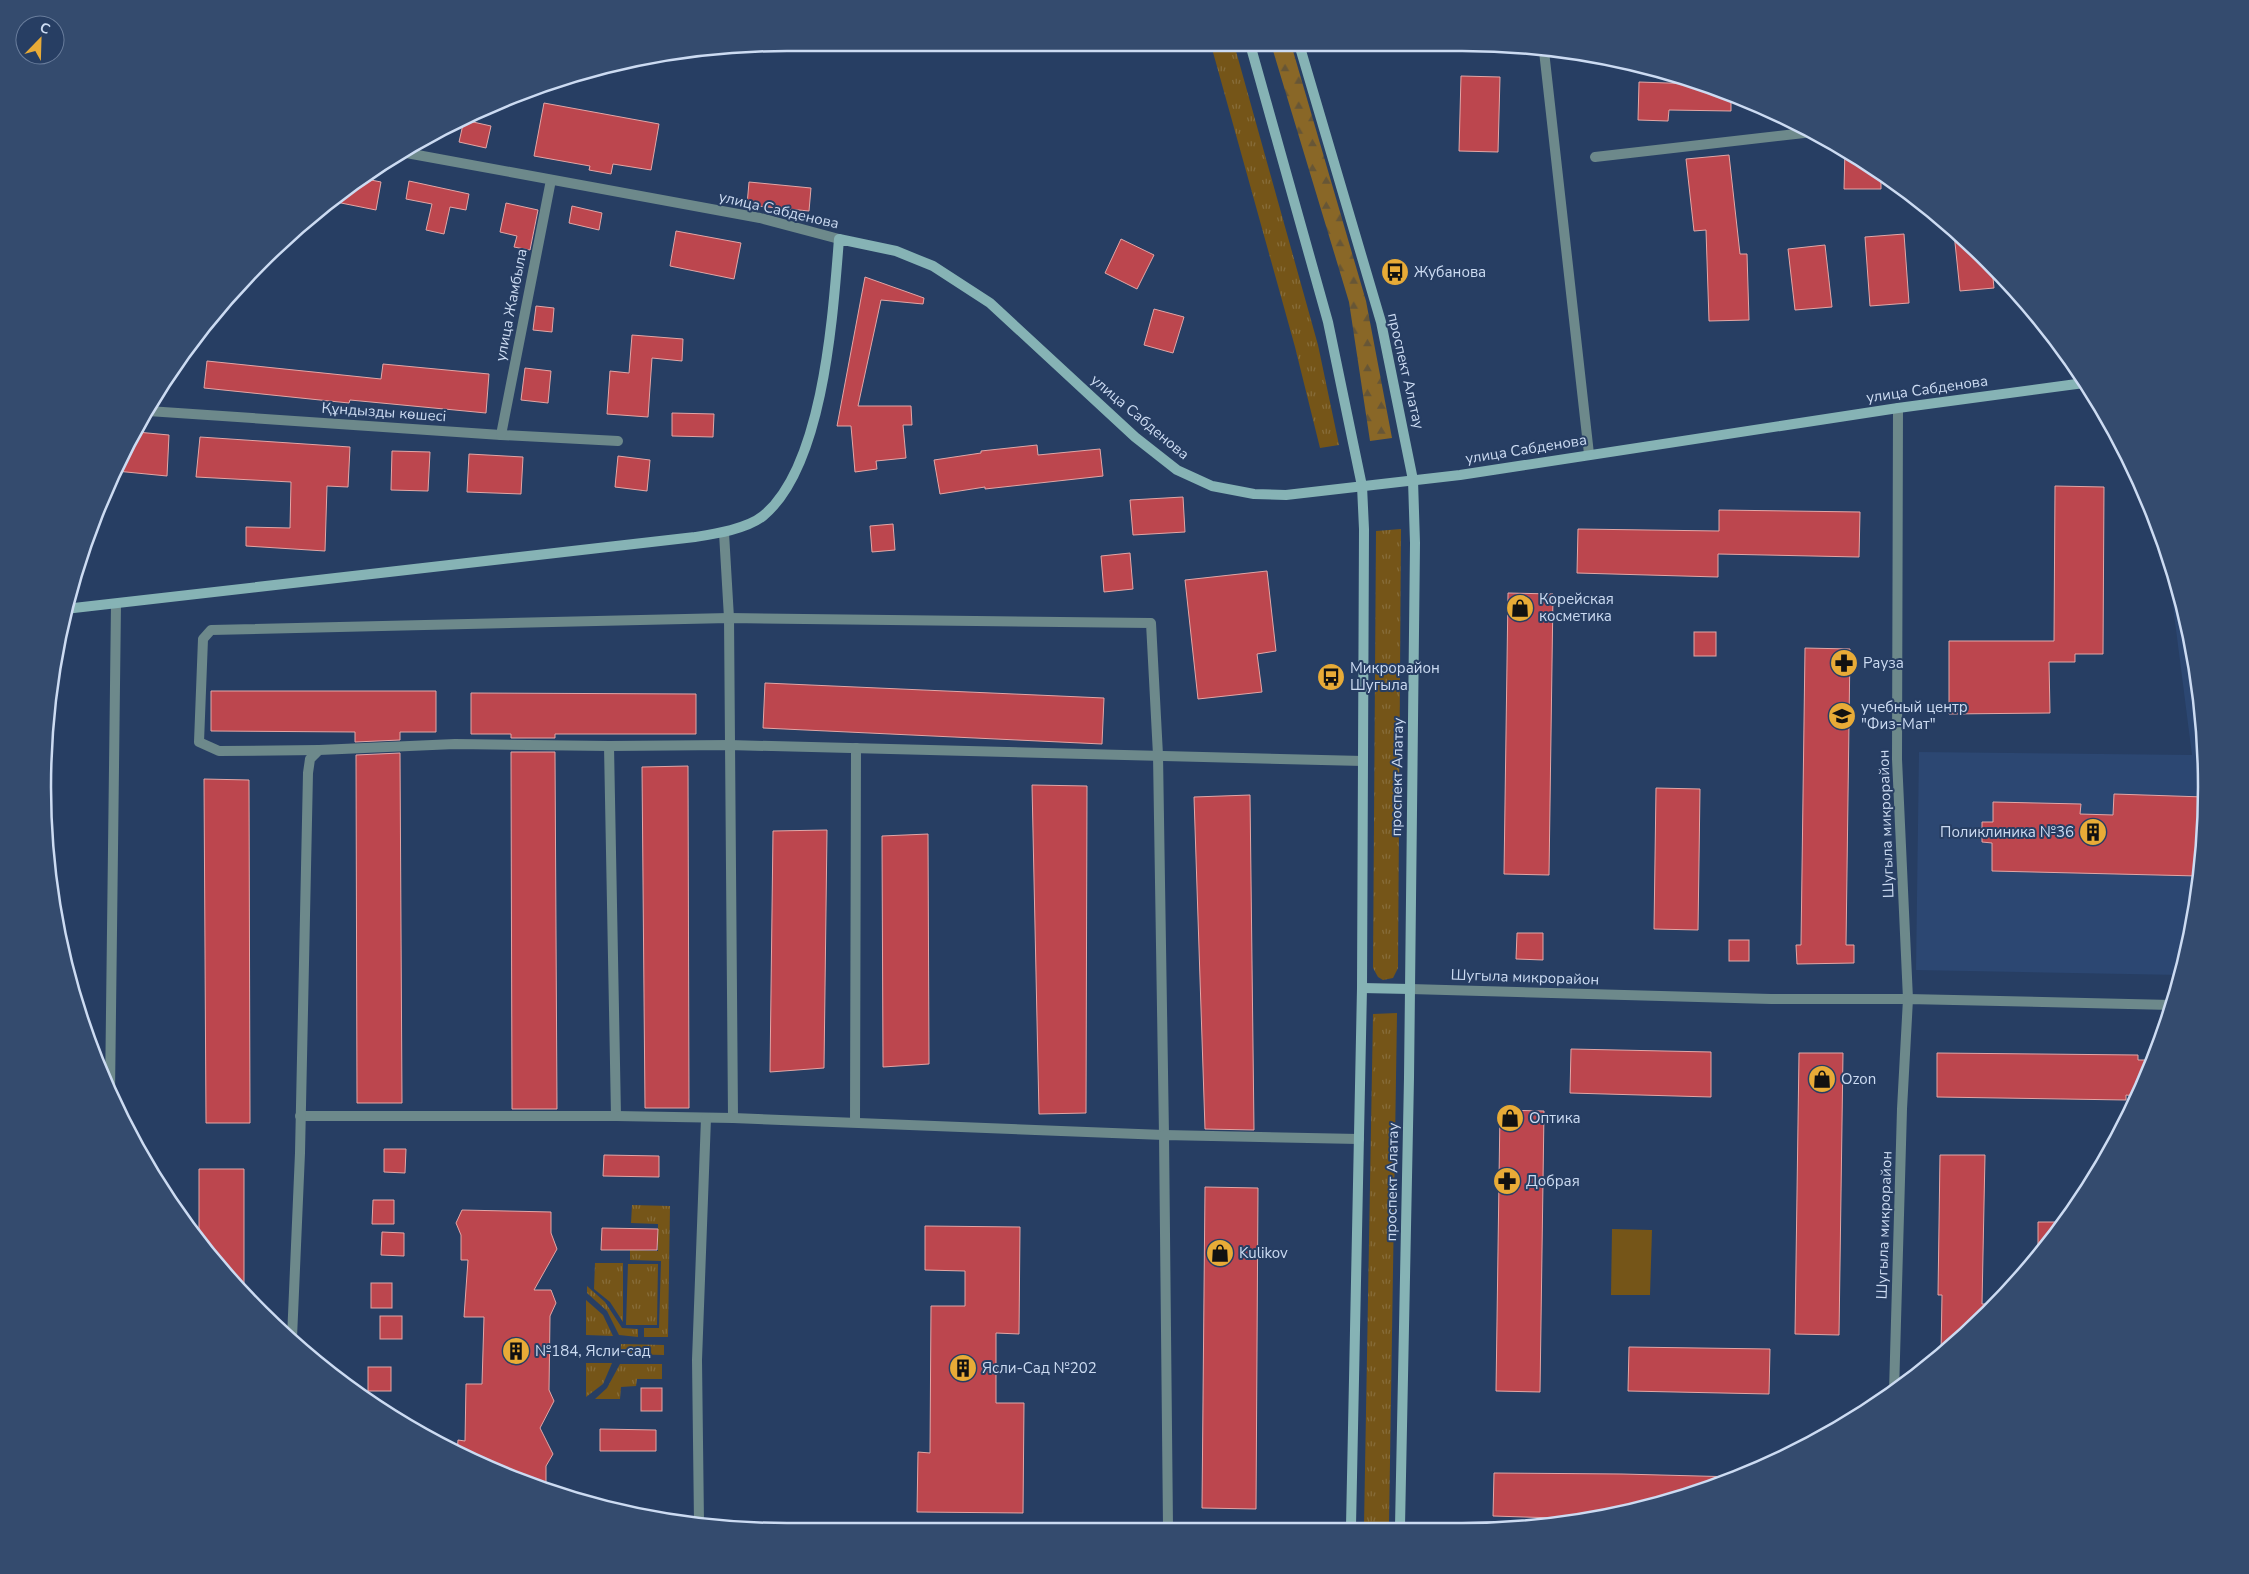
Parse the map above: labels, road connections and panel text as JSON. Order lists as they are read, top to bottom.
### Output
{
  "streets": {
    "main road": ["улица Сабденова", "проспект Алатау"],
    "street": ["улица Жамбыла", "Құндызды көшесі", "Шугыла микрорайон"]
  },
  "crossings": [
    ["улица Сабденова", "улица Жамбыла"],
    ["улица Сабденова", "проспект Алатау"],
    ["улица Сабденова", "Шугыла микрорайон"],
    ["улица Жамбыла", "Құндызды көшесі"],
    ["проспект Алатау", "Шугыла микрорайон"]
  ],
  "places": {
    "bus stop": ["Жубанова", "Микрорайон Шугыла"],
    "shop": [
      "Корейская косметика",
      "Ozon",
      "Оптика",
      "Kulikov"
    ],
    "pharmacy": ["Рауза", "Добрая"],
    "school or university": ["учебный центр \"Физ-Мат\""],
    "building": ["Поликлиника №36", "№184, Ясли-сад", "Ясли-Сад №202"]
  },
  "north": "top right"
}
